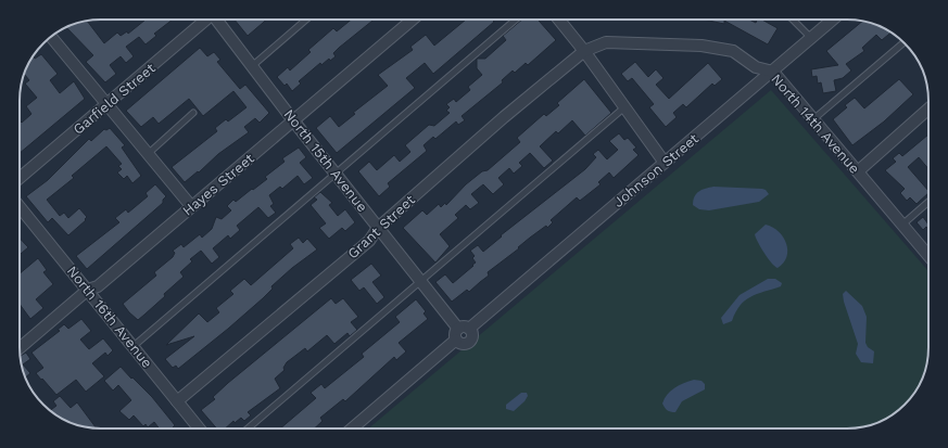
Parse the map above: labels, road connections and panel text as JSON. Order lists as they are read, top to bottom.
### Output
{
  "streets": {
    "street": [
      "Garfield Street",
      "North 14th Avenue",
      "North 15th Avenue",
      "Johnson Street",
      "Hayes Street",
      "Grant Street",
      "North 16th Avenue"
    ]
  },
  "crossings": [
    ["North 14th Avenue", "Johnson Street"],
    ["North 14th Avenue", "Grant Street"],
    ["North 15th Avenue", "Johnson Street"],
    ["North 15th Avenue", "Hayes Street"],
    ["North 15th Avenue", "Grant Street"],
    ["Hayes Street", "North 16th Avenue"],
    ["Grant Street", "North 16th Avenue"]
  ]
}
